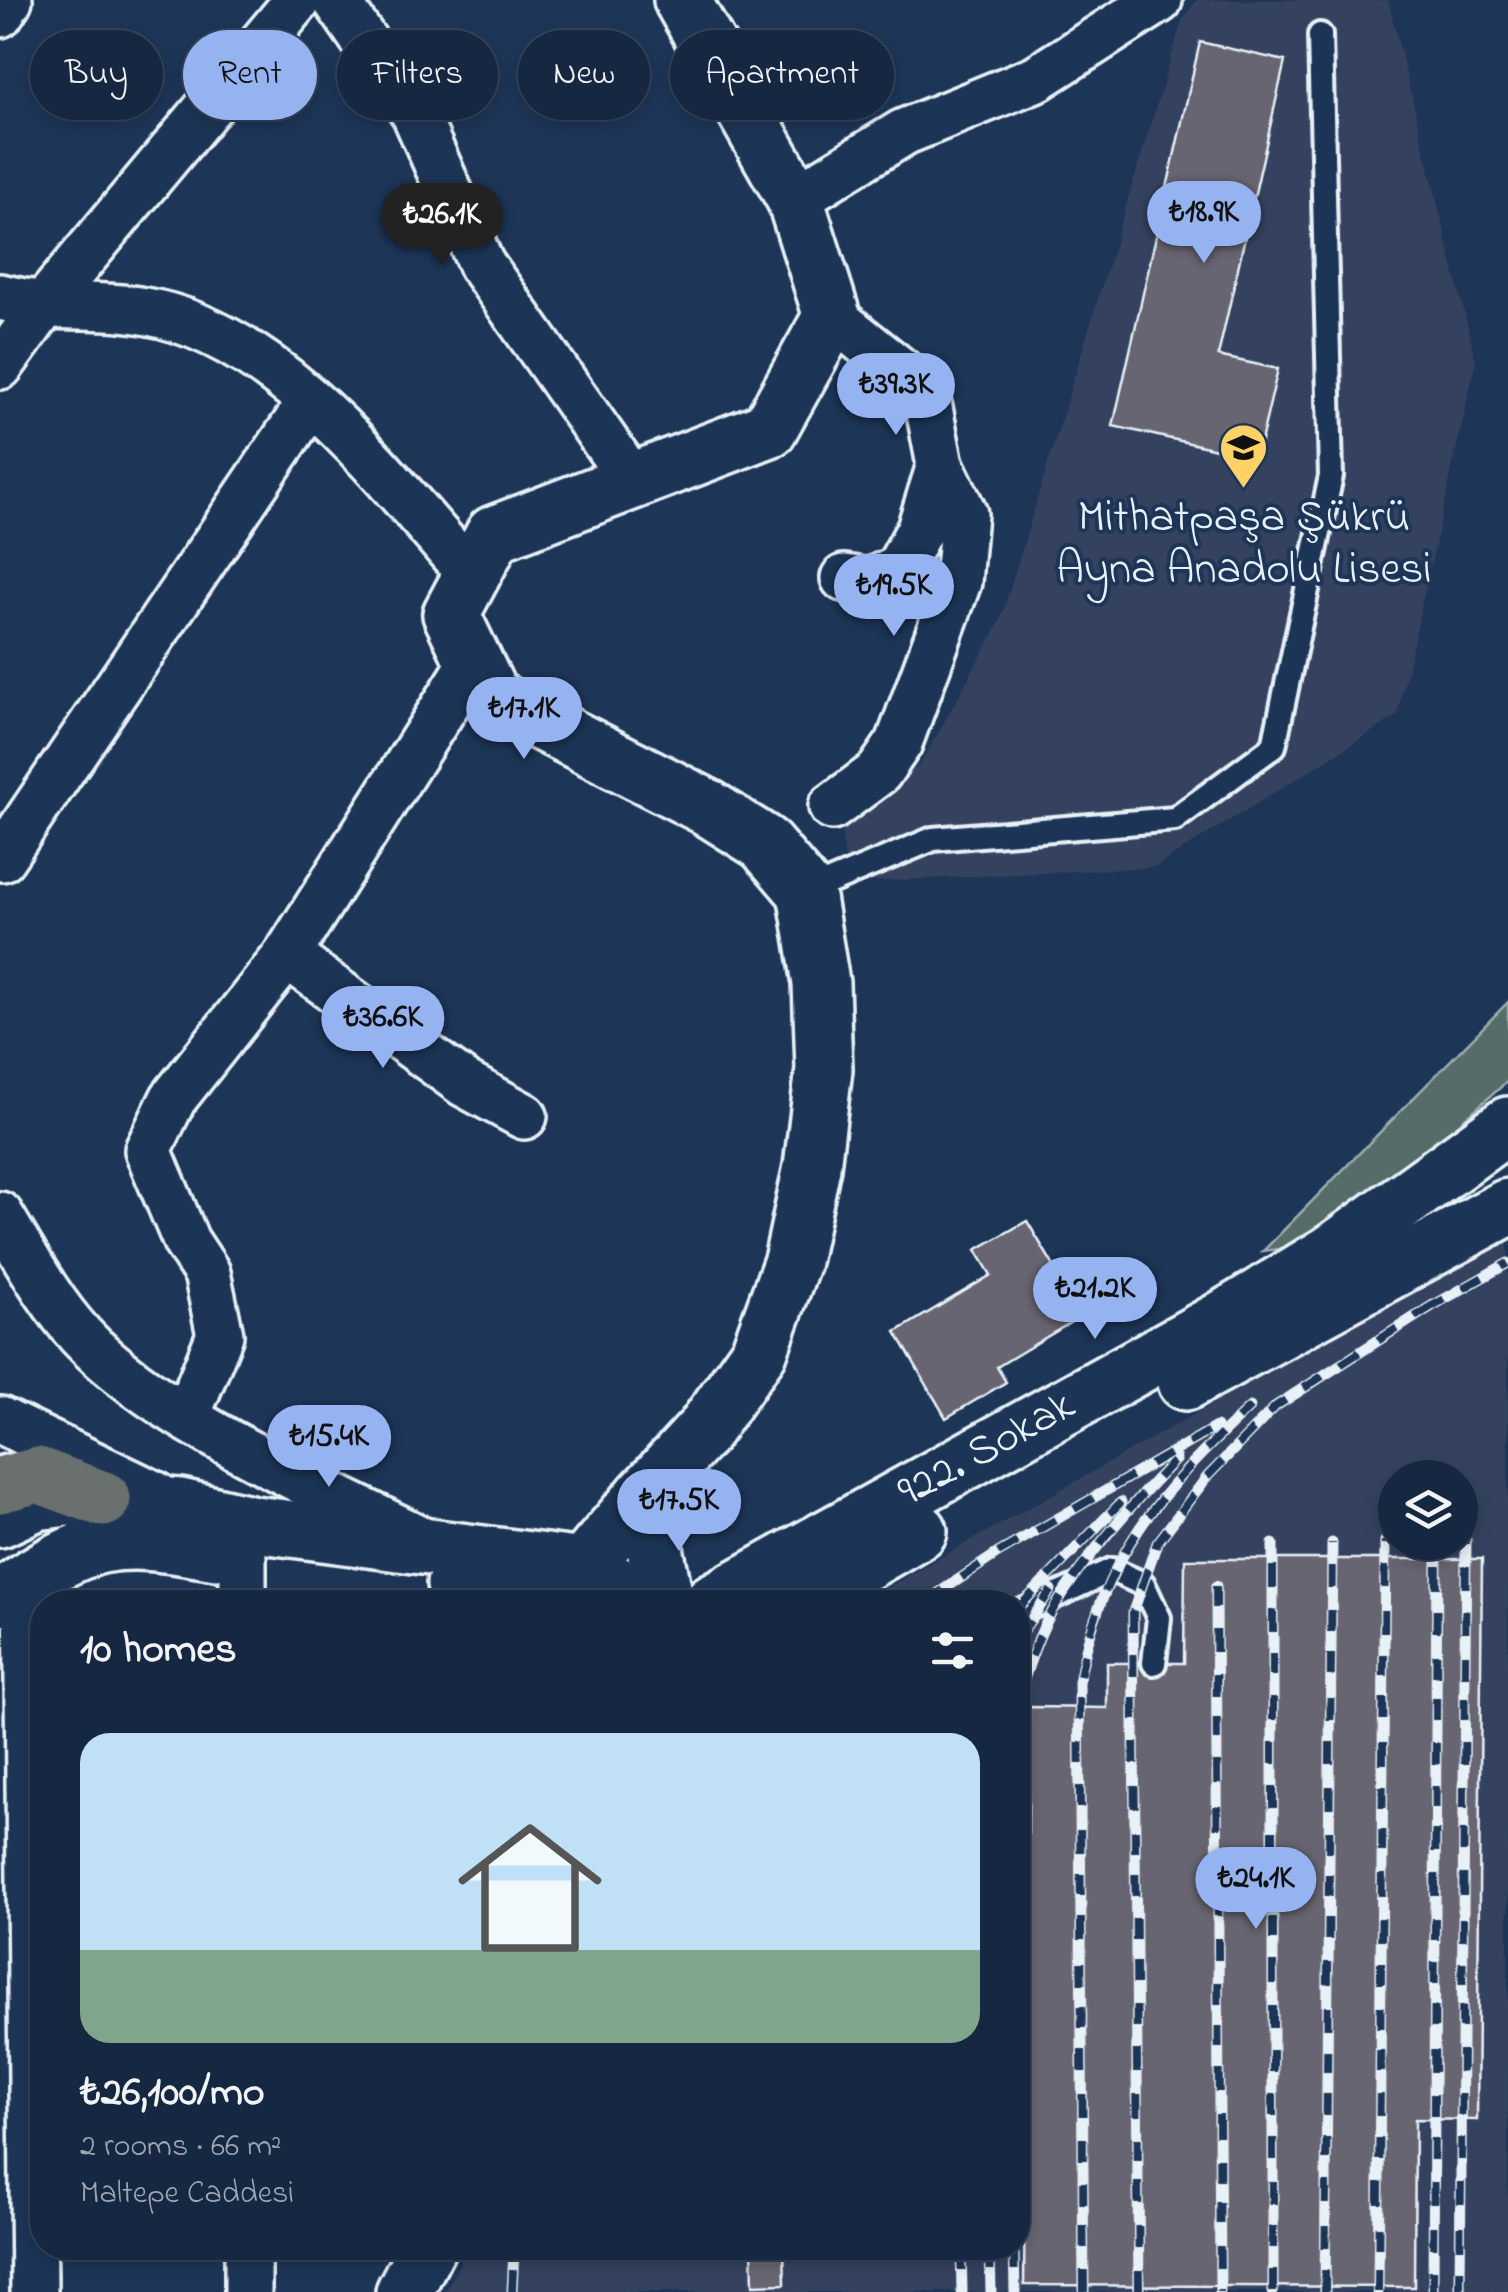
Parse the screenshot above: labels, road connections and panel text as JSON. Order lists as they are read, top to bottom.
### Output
{
  "streets": {
    "main road": ["922. Sokak"]
  },
  "places": {
    "school or university": ["Mithatpaşa Şükrü Ayna Anadolu Lisesi"]
  },
  "page": {
    "chip": [
      "Buy",
      "Rent",
      "Filters",
      "New",
      "Apartment"
    ],
    "price": [
      "₺18.9K",
      "₺26.1K",
      "₺39.3K",
      "₺19.5K",
      "₺17.1K",
      "₺36.6K",
      "₺21.2K",
      "₺15.4K",
      "₺17.5K",
      "₺24.1K"
    ],
    "heading": "10 homes",
    "list": [
      {
        "name": "₺26,100/mo",
        "note": "2 rooms · 66 m² · Maltepe Caddesi"
      }
    ]
  }
}
